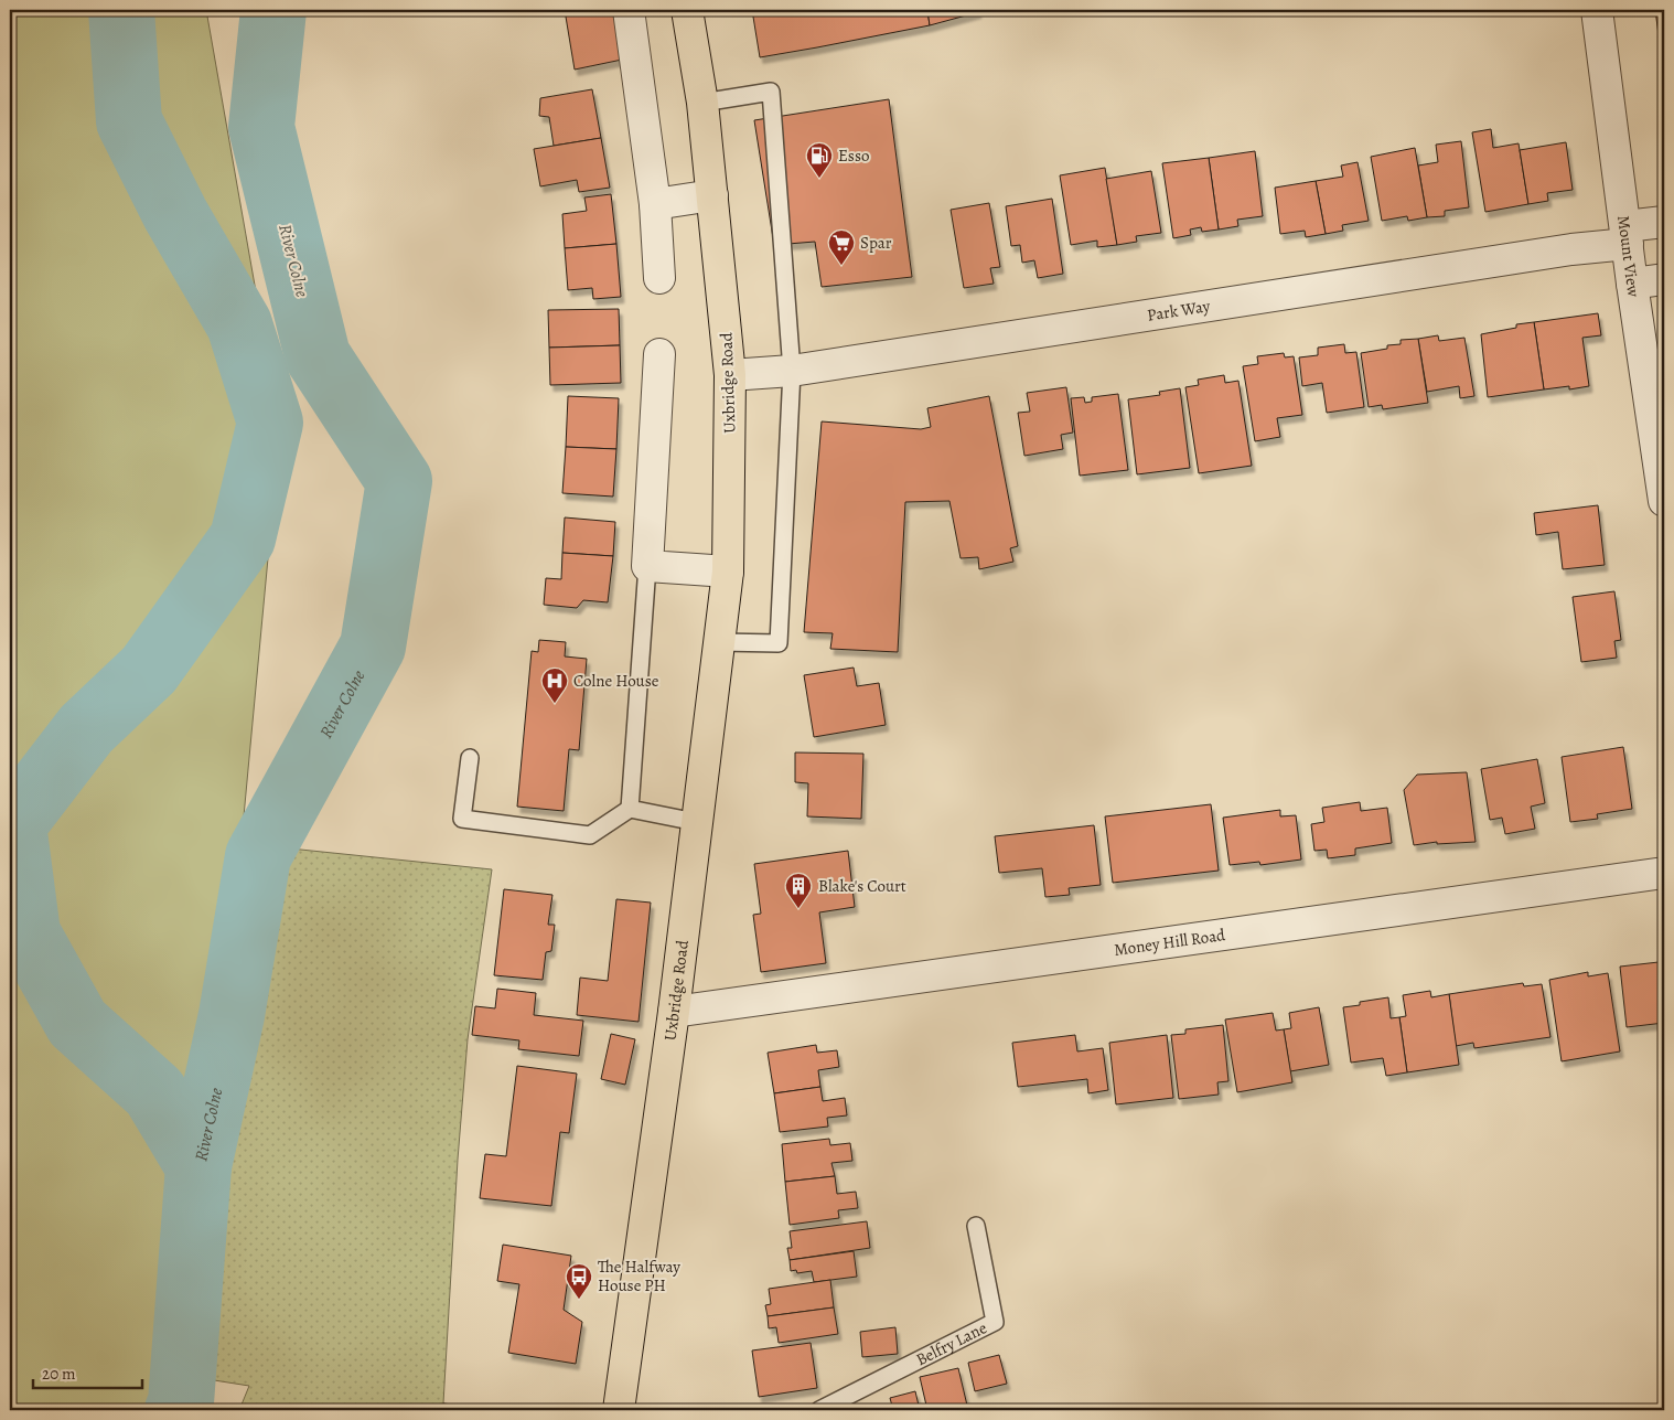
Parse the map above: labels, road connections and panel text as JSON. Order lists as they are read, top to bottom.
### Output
{
  "streets": {
    "main road": ["Uxbridge Road"],
    "street": ["Mount View", "Park Way", "Money Hill Road"],
    "lane": ["Belfry Lane"]
  },
  "crossings": [
    ["Mount View", "Park Way"],
    ["Park Way", "Uxbridge Road"],
    ["Uxbridge Road", "Money Hill Road"]
  ],
  "water": ["River Colne"],
  "places": {
    "fuel station": ["Esso"],
    "supermarket": ["Spar"],
    "hospital": ["Colne House"],
    "building": ["Blake's Court"],
    "bus stop": ["The Halfway House PH"]
  },
  "scale_bar": "20 m"
}
